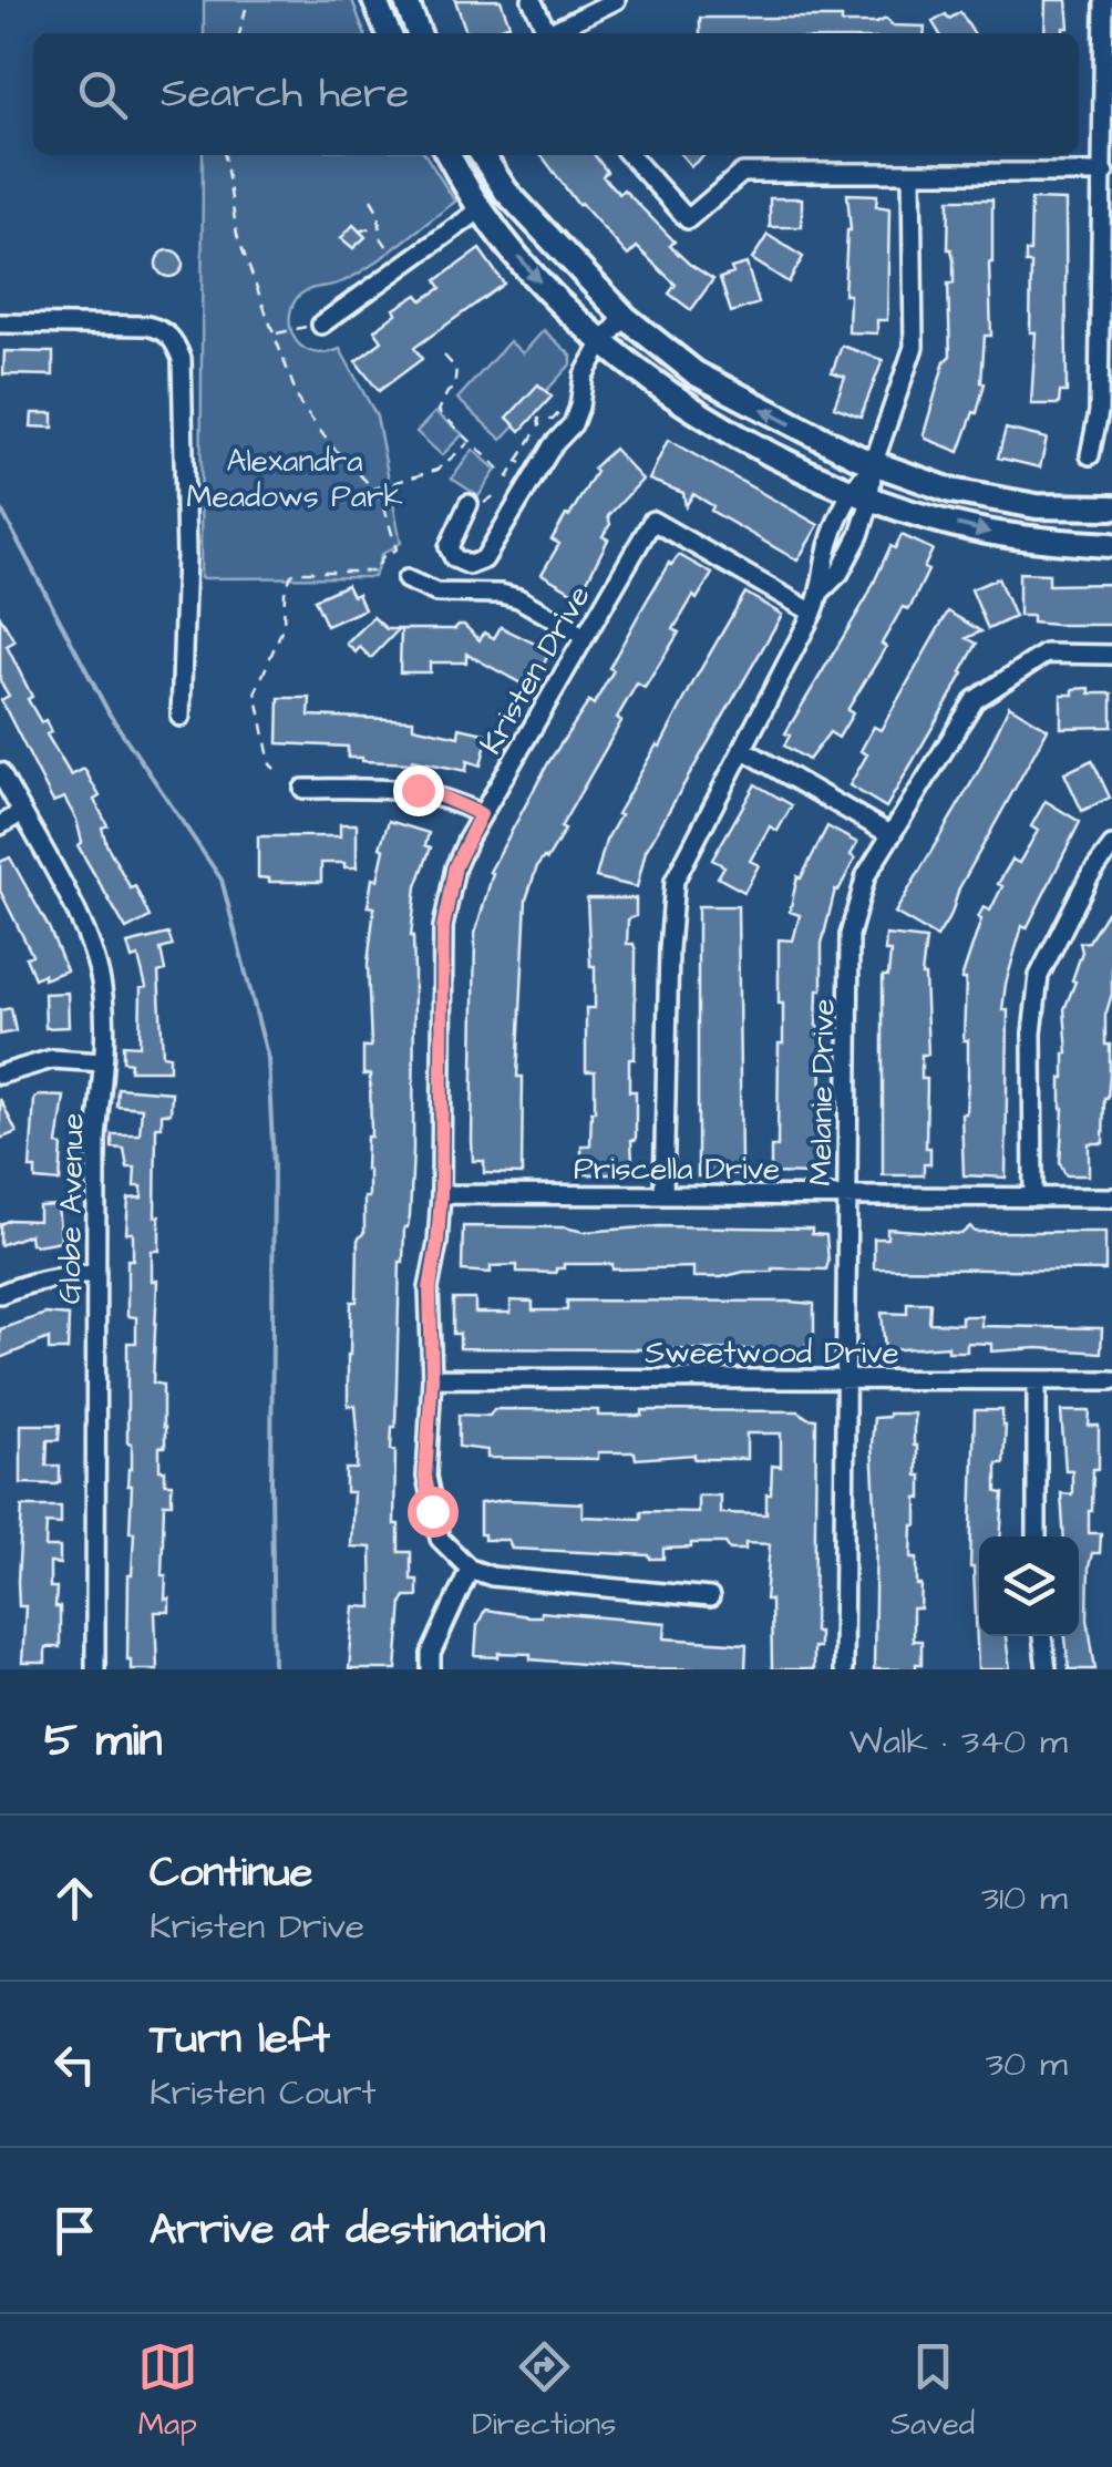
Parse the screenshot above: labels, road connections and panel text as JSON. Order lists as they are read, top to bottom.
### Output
{
  "streets": {
    "street": [
      "Kristen Drive",
      "Melanie Drive",
      "Priscella Drive",
      "Globe Avenue",
      "Sweetwood Drive"
    ]
  },
  "crossings": [
    ["Kristen Drive", "Priscella Drive"],
    ["Kristen Drive", "Sweetwood Drive"],
    ["Melanie Drive", "Priscella Drive"],
    ["Melanie Drive", "Sweetwood Drive"]
  ],
  "parks": ["Alexandra Meadows Park"],
  "page": {
    "search": "Search here",
    "heading": ["5 min", "Walk · 340 m"],
    "list": [
      ["Continue", "Kristen Drive", "310 m"],
      ["Turn left", "Kristen Court", "30 m"],
      "Arrive at destination"
    ],
    "nav": ["Map", "Directions", "Saved"]
  }
}
